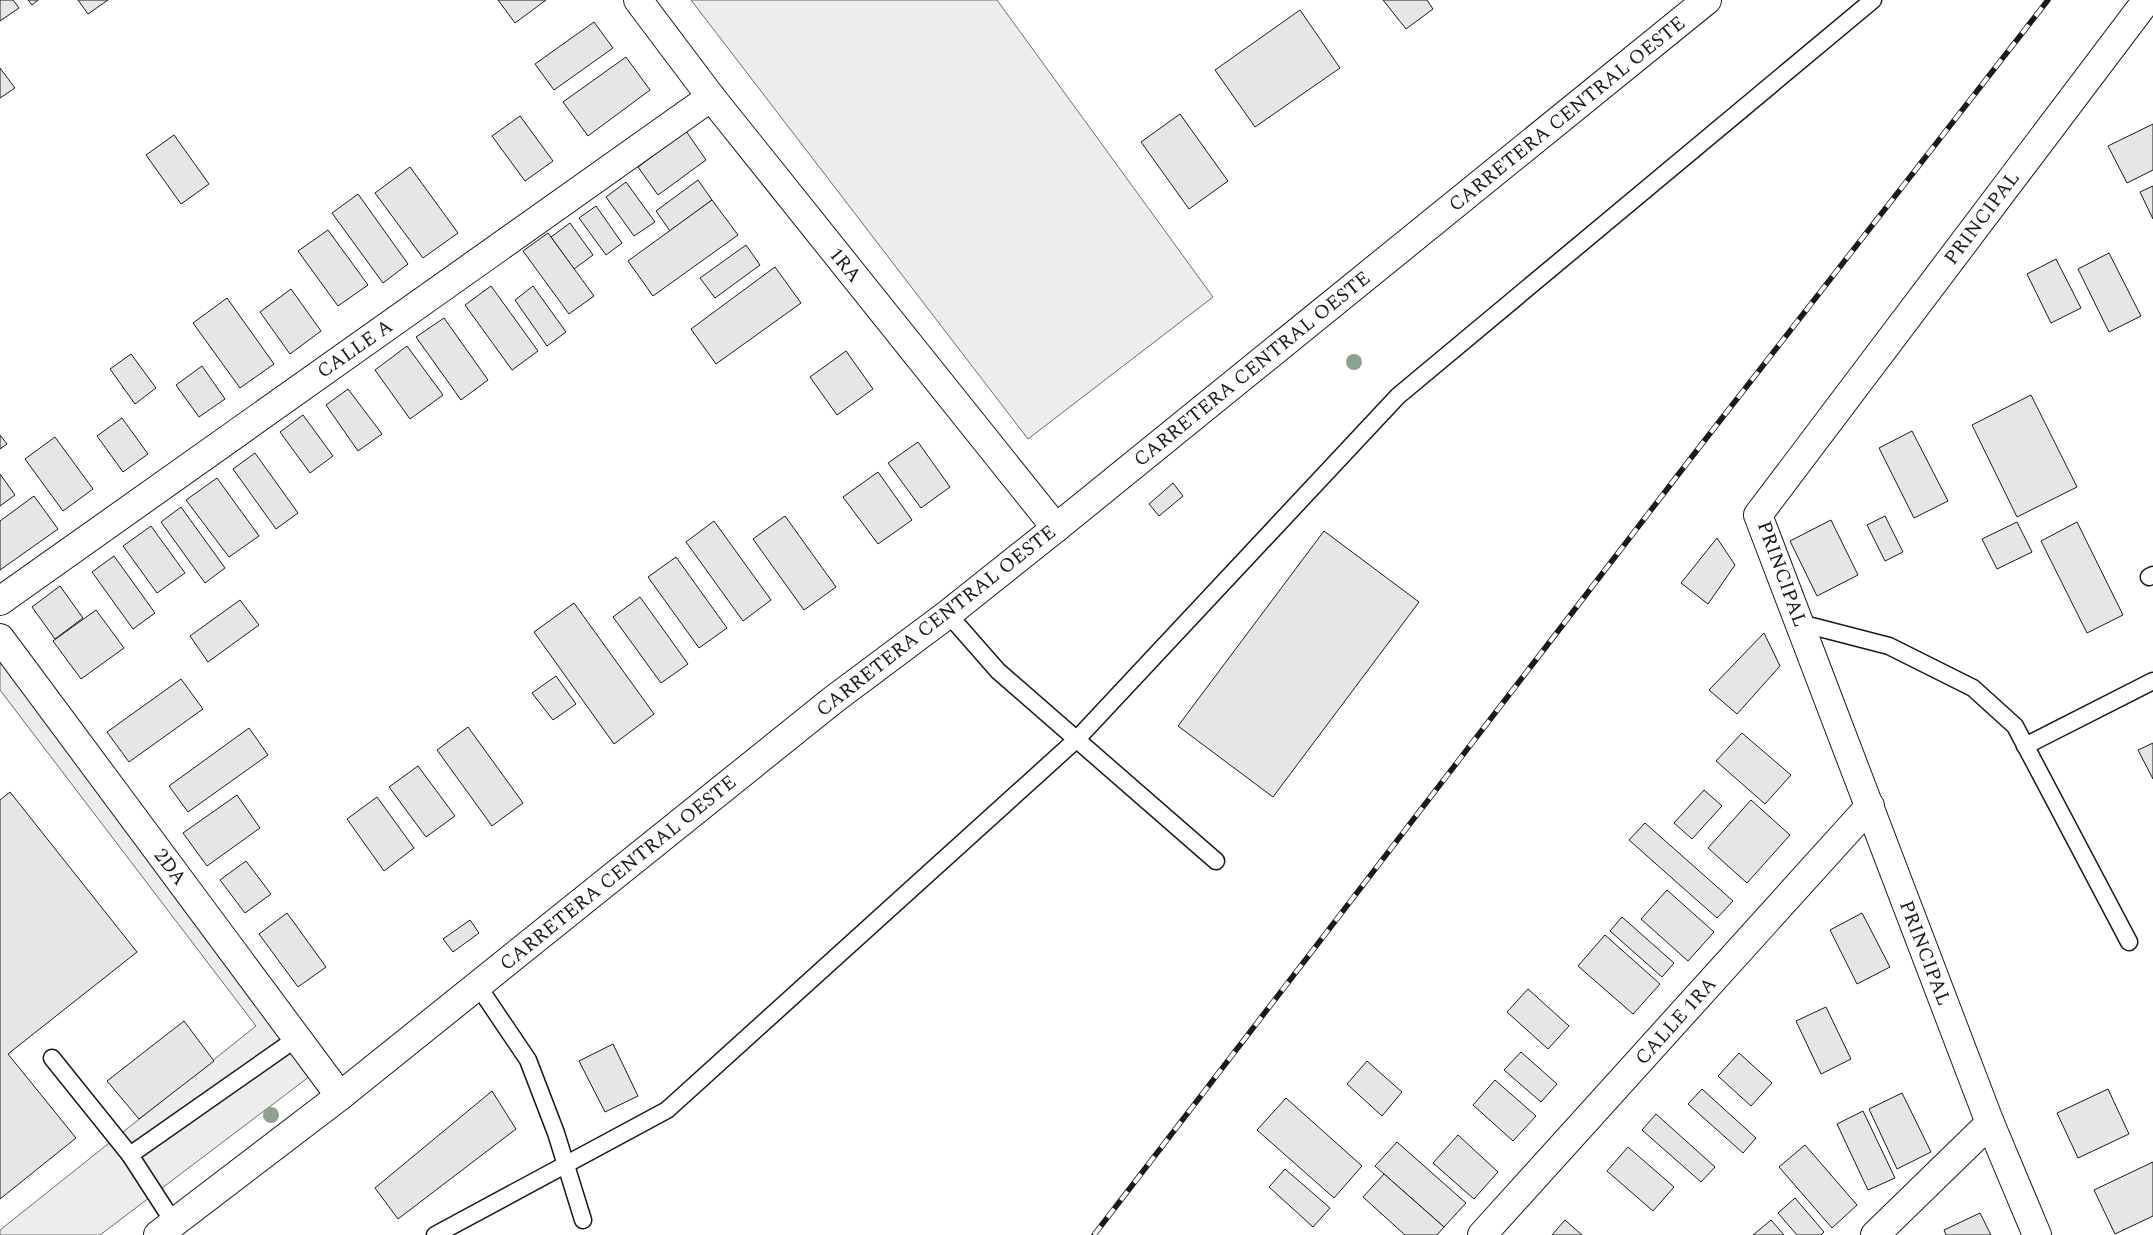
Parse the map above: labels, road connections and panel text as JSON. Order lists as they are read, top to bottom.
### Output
{
  "streets": {
    "street": [
      "CARRETERA CENTRAL OESTE",
      "PRINCIPAL",
      "1RA",
      "CALLE A",
      "2DA",
      "CALLE 1RA"
    ]
  },
  "crossings": [
    ["CARRETERA CENTRAL OESTE", "1RA"],
    ["CARRETERA CENTRAL OESTE", "2DA"],
    ["PRINCIPAL", "CALLE 1RA"],
    ["1RA", "CALLE A"]
  ]
}
